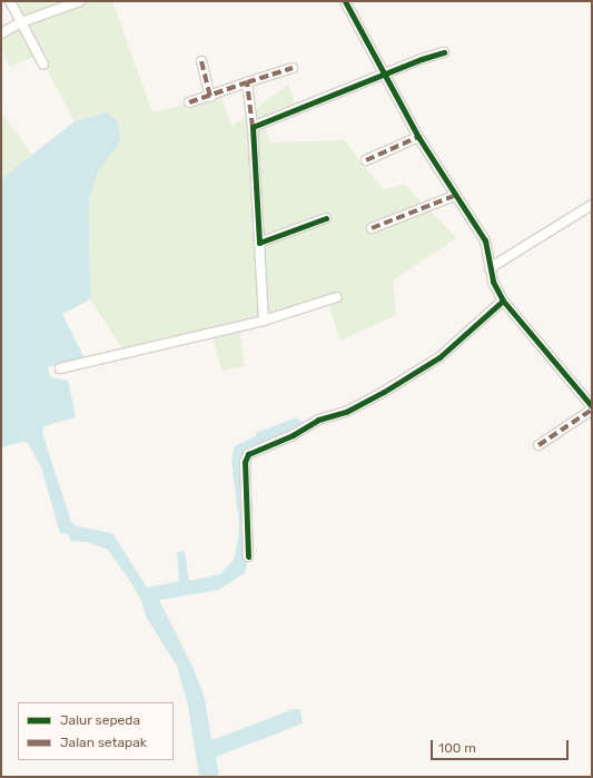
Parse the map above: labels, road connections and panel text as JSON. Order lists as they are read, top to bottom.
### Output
{
  "legend": ["Jalur sepeda", "Jalan setapak"],
  "scale_bar": "100 m"
}
